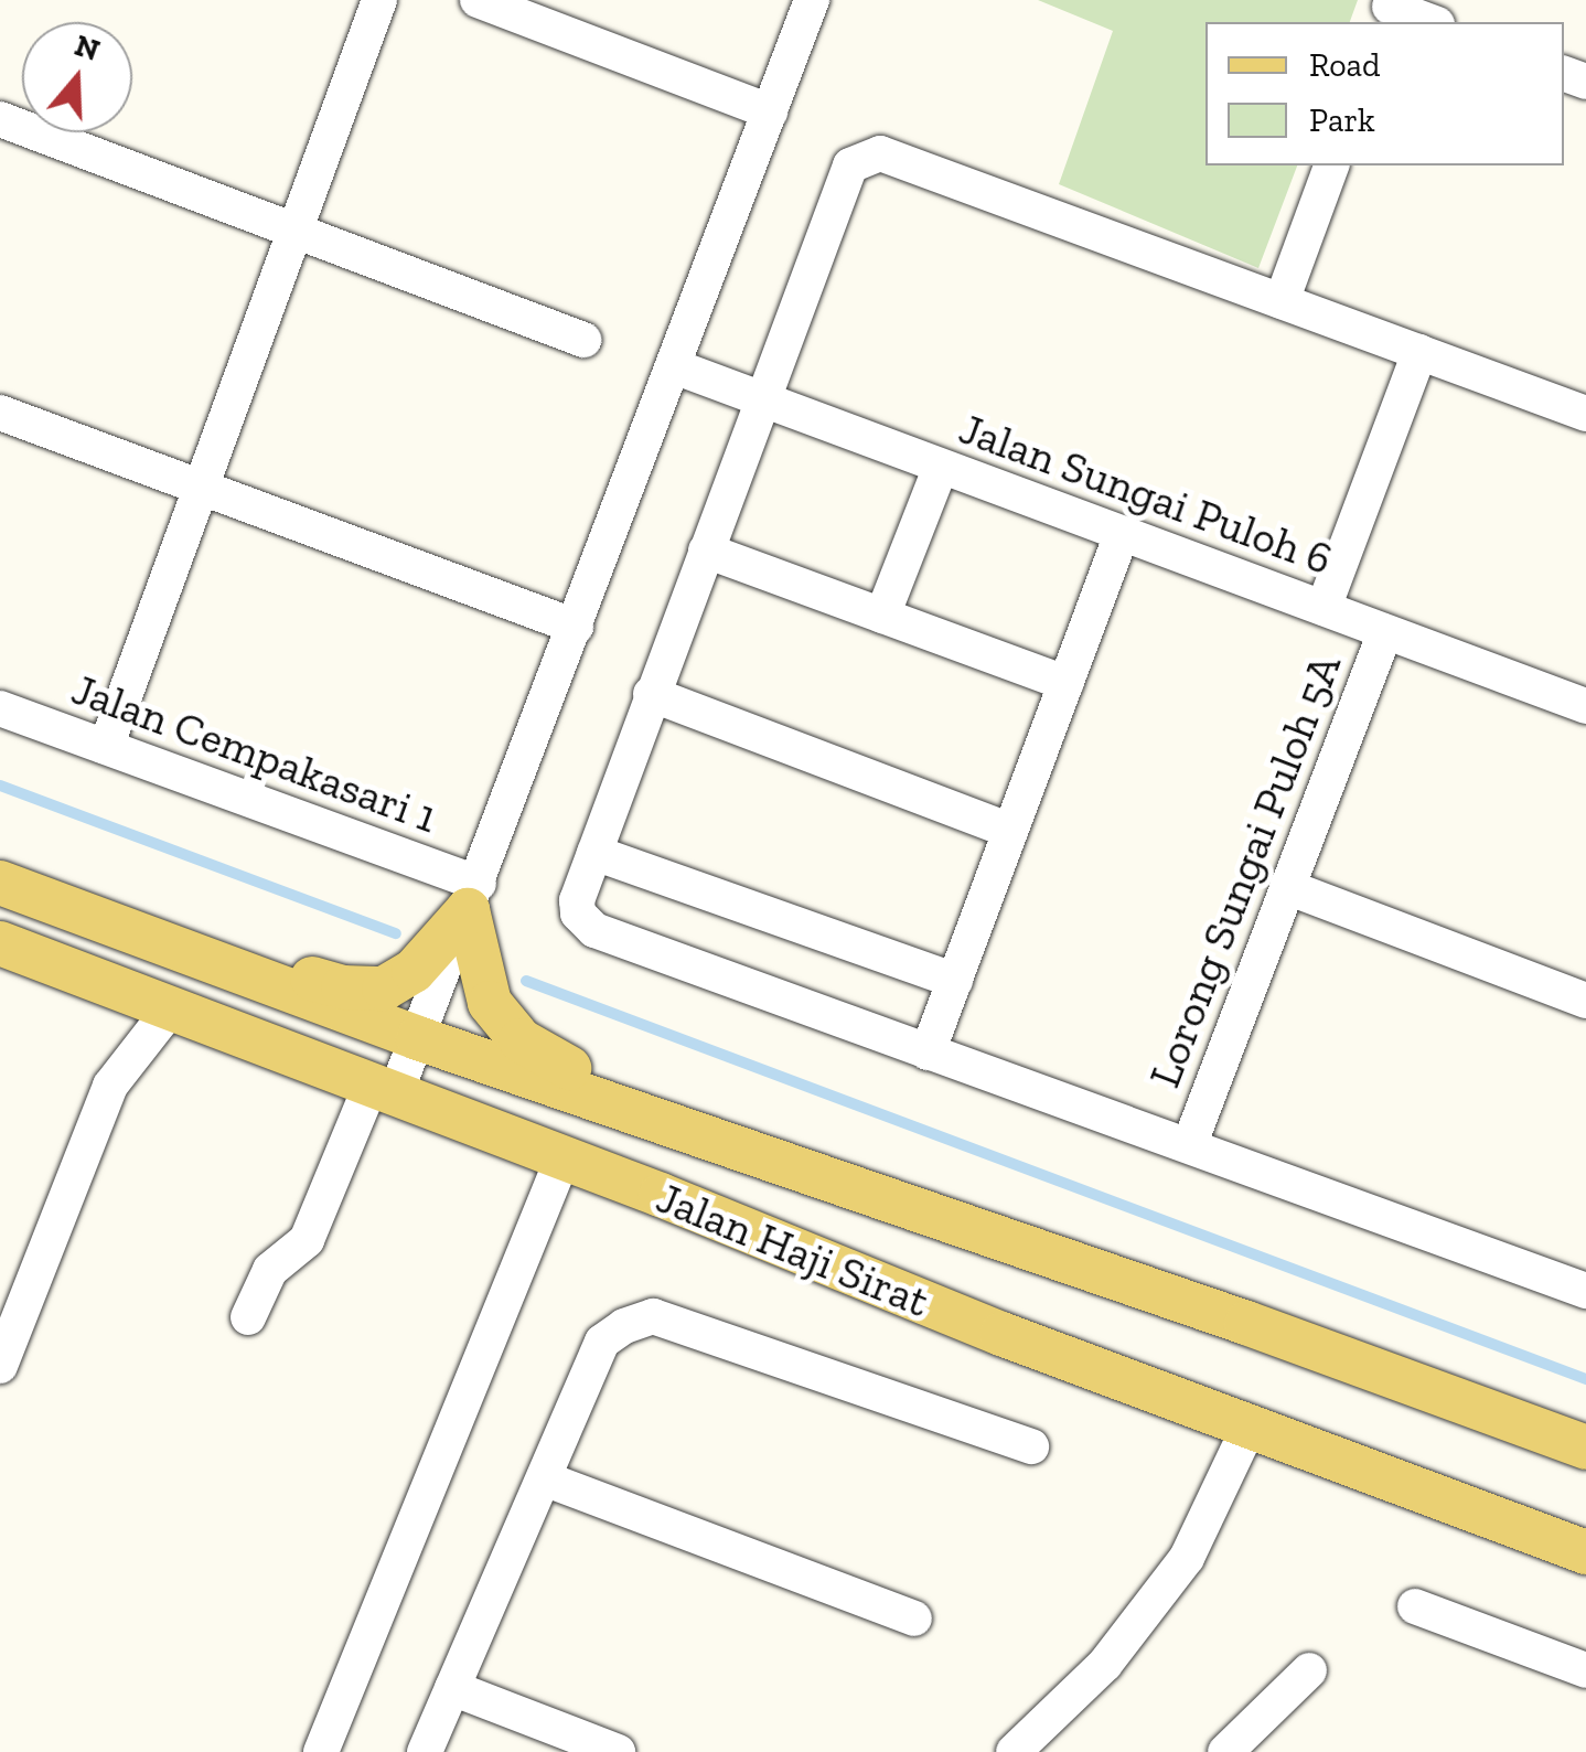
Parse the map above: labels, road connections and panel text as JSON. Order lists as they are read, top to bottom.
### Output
{
  "streets": {
    "main road": ["Jalan Haji Sirat"],
    "street": ["Jalan Sungai Puloh 6", "Jalan Cempakasari 1", "Lorong Sungai Puloh 5A"]
  },
  "crossings": [
    ["Jalan Sungai Puloh 6", "Lorong Sungai Puloh 5A"]
  ],
  "legend": ["Road", "Park"],
  "north": "top"
}
